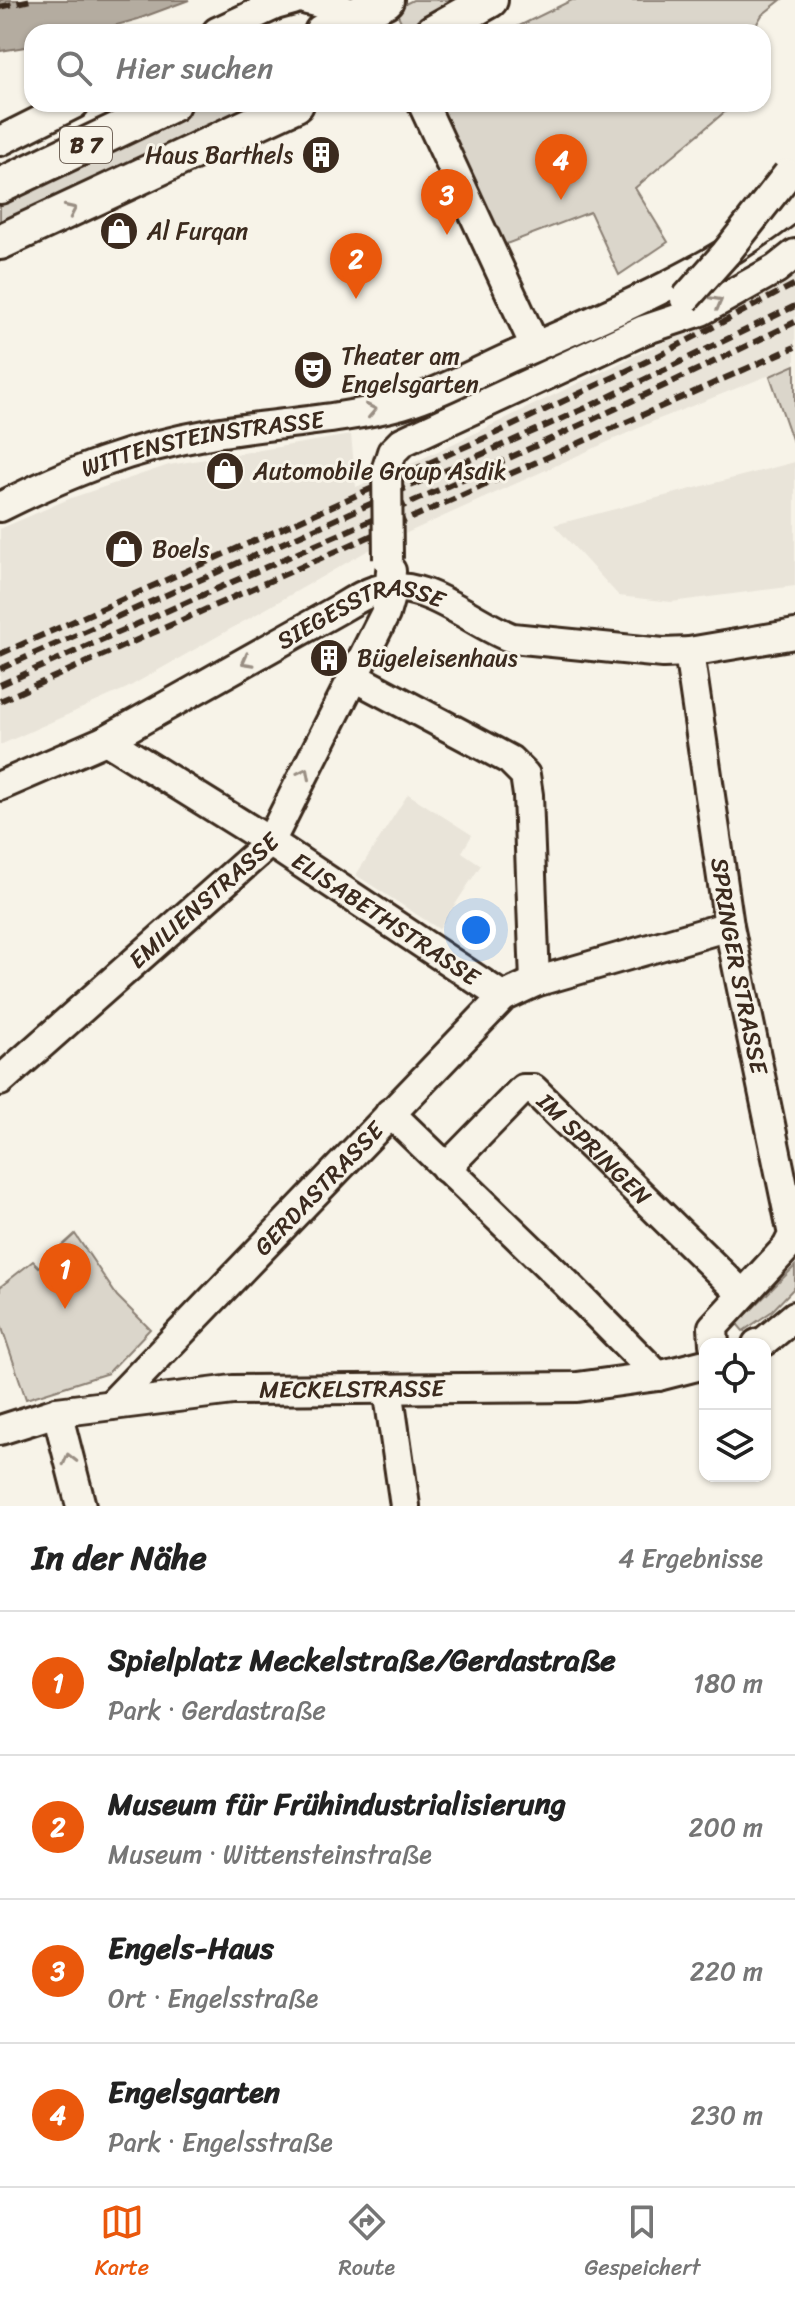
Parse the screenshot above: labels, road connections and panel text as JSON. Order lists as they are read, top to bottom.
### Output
{
  "streets": {
    "main road": ["B 7"],
    "street": [
      "WITTENSTEINSTRASSE",
      "SIEGESSTRASSE",
      "EMILIENSTRASSE",
      "ELISABETHSTRASSE",
      "SPRINGER STRASSE",
      "IM SPRINGEN",
      "GERDASTRASSE",
      "MECKELSTRASSE"
    ]
  },
  "crossings": [
    ["SIEGESSTRASSE", "EMILIENSTRASSE"],
    ["SIEGESSTRASSE", "ELISABETHSTRASSE"],
    ["SIEGESSTRASSE", "SPRINGER STRASSE"],
    ["EMILIENSTRASSE", "ELISABETHSTRASSE"],
    ["ELISABETHSTRASSE", "GERDASTRASSE"],
    ["SPRINGER STRASSE", "IM SPRINGEN"],
    ["SPRINGER STRASSE", "GERDASTRASSE"],
    ["GERDASTRASSE", "MECKELSTRASSE"]
  ],
  "one_way": ["WITTENSTEINSTRASSE", "SIEGESSTRASSE"],
  "places": {
    "building": ["Haus Barthels", "Bügeleisenhaus"],
    "shop": ["Al Furqan", "Automobile Group Asdik", "Boels"],
    "theatre": ["Theater am Engelsgarten"]
  },
  "page": {
    "search": "Hier suchen",
    "pins": [
      "4",
      "3",
      "2",
      "1"
    ],
    "heading": ["In der Nähe", "4 Ergebnisse"],
    "list": [
      {
        "mark": "1",
        "name": "Spielplatz Meckelstraße/Gerdastraße",
        "note": "Park · Gerdastraße",
        "value": "180 m"
      },
      {
        "mark": "2",
        "name": "Museum für Frühindustrialisierung",
        "note": "Museum · Wittensteinstraße",
        "value": "200 m"
      },
      {
        "mark": "3",
        "name": "Engels-Haus",
        "note": "Ort · Engelsstraße",
        "value": "220 m"
      },
      {
        "mark": "4",
        "name": "Engelsgarten",
        "note": "Park · Engelsstraße",
        "value": "230 m"
      }
    ],
    "nav": ["Karte", "Route", "Gespeichert"]
  }
}
